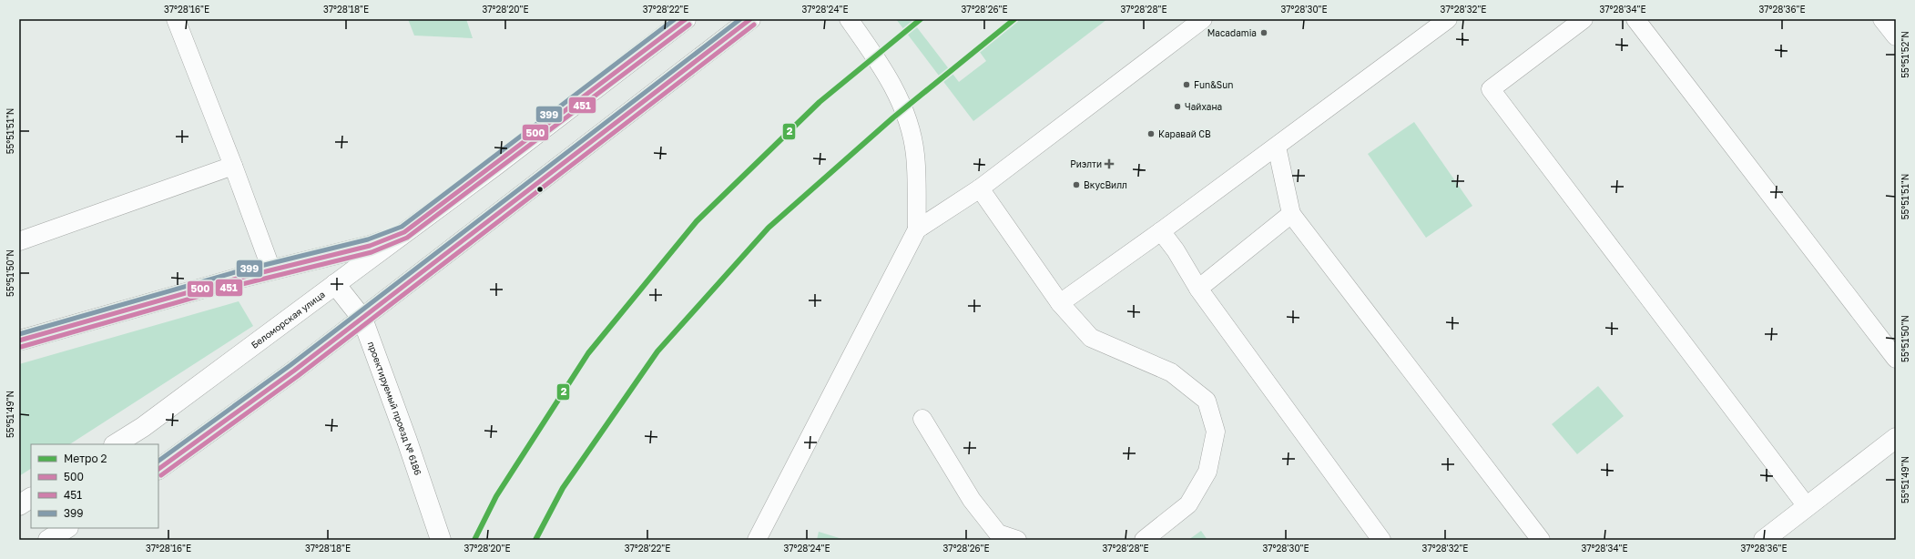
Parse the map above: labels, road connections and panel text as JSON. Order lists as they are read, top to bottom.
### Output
{
  "streets": {
    "main road": ["Беломорская улица", "проектируемый проезд № 6186"]
  },
  "crossings": [
    ["Беломорская улица", "проектируемый проезд № 6186"]
  ],
  "places": {
    "other": [
      "Macadamia",
      "Fun&Sun",
      "Чайхана",
      "Каравай СВ",
      "ВкусВилл"
    ],
    "health": ["Риэлти"]
  },
  "lines": [
    "metro line 2",
    "transit line 500",
    "transit line 399",
    "transit line 451"
  ],
  "legend": [
    "Метро 2",
    "500",
    "451",
    "399"
  ],
  "coordinates": [
    "37°28'16\"E",
    "37°28'18\"E",
    "37°28'20\"E",
    "37°28'22\"E",
    "37°28'24\"E",
    "37°28'26\"E",
    "37°28'28\"E",
    "37°28'30\"E",
    "37°28'32\"E",
    "37°28'34\"E",
    "37°28'36\"E",
    "55°51'52\"N",
    "55°51'51\"N",
    "55°51'50\"N",
    "55°51'49\"N"
  ]
}
